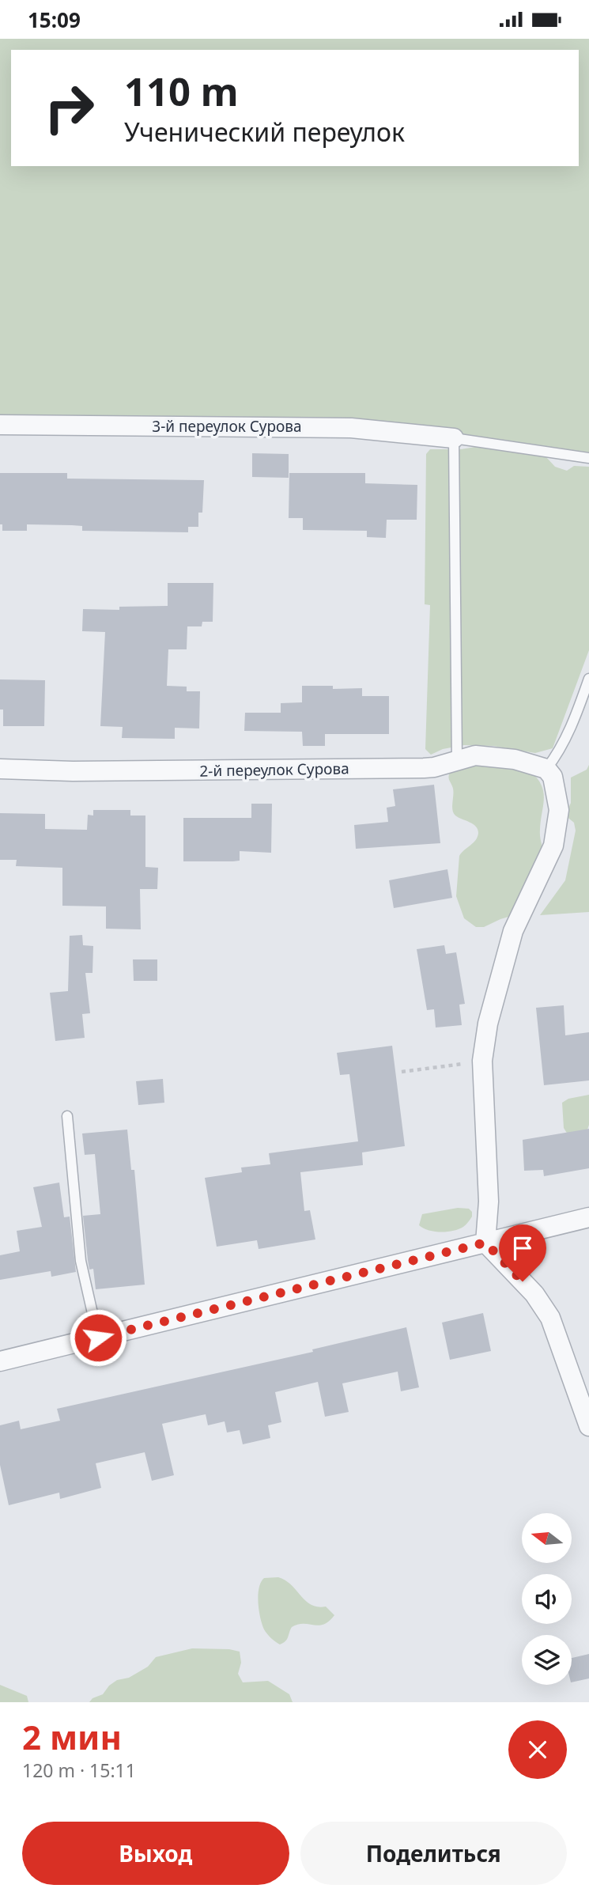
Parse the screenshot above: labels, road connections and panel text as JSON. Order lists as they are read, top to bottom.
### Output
{
  "streets": {
    "street": ["3-й переулок Сурова", "2-й переулок Сурова"]
  },
  "north": "left",
  "page": {
    "status": "15:09",
    "turn": ["110 m", "Ученический переулок"],
    "heading": ["2 мин", "120 m · 15:11"],
    "buttons": ["Выход", "Поделиться"]
  }
}
